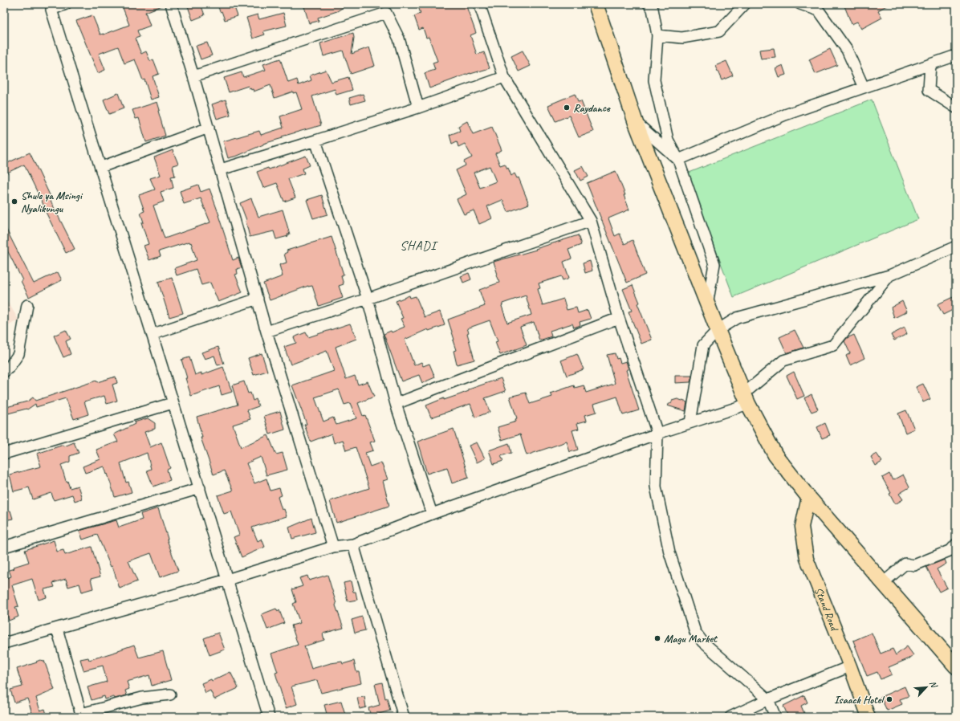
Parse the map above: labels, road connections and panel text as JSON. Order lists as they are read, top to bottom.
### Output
{
  "streets": {
    "main road": ["Stand Road"]
  },
  "districts": ["SHADI"],
  "places": [
    "Raydance",
    "Shule ya Msingi Nyalikungu",
    "Magu Market",
    "Isaack Hotel"
  ],
  "north": "top right"
}
